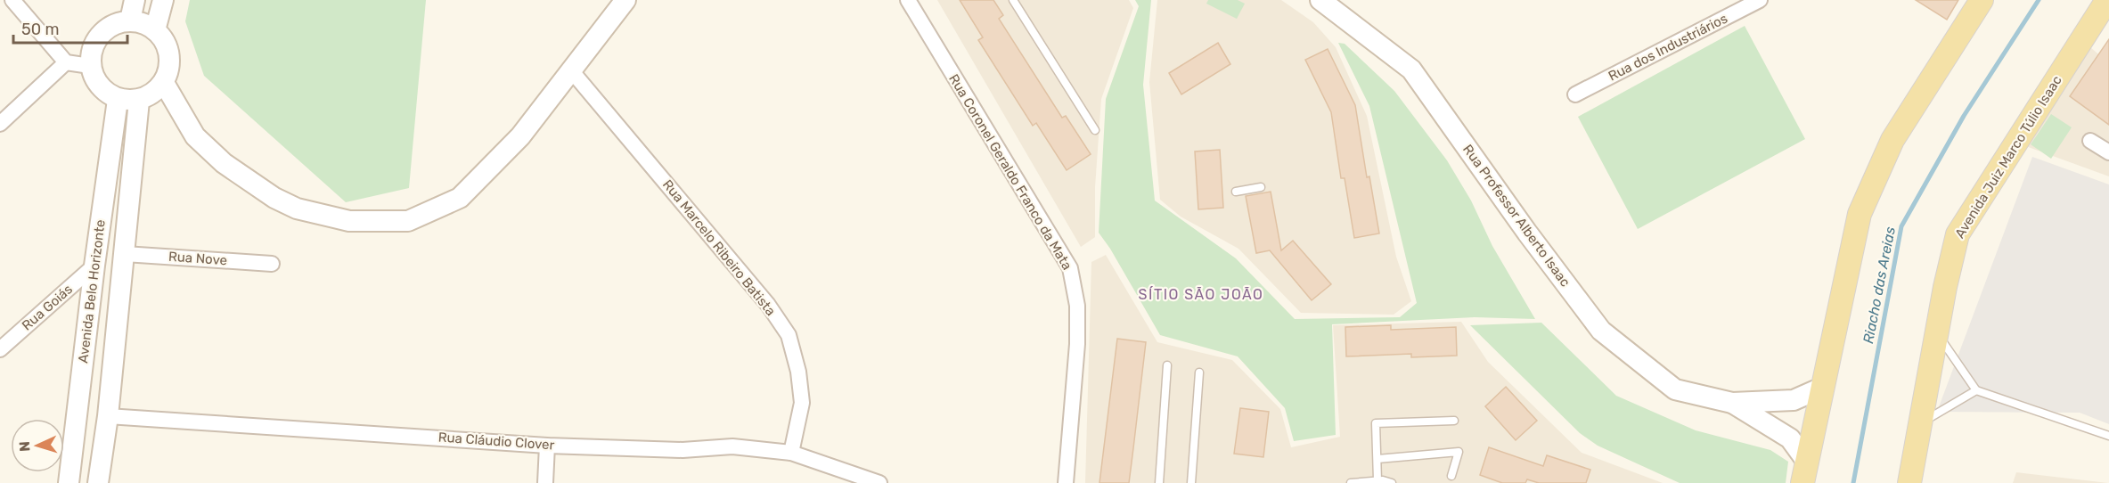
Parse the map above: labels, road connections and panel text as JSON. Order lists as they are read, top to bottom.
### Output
{
  "streets": {
    "main road": ["Avenida Juiz Marco Túlio Isaac", "Rua Professor Alberto Isaac", "Avenida Belo Horizonte"],
    "street": [
      "Rua dos Industriários",
      "Rua Coronel Geraldo Franco da Mata",
      "Rua Marcelo Ribeiro Batista",
      "Rua Nove",
      "Rua Goiás",
      "Rua Cláudio Clover"
    ]
  },
  "crossings": [
    ["Rua Marcelo Ribeiro Batista", "Rua Cláudio Clover"],
    ["Rua Nove", "Avenida Belo Horizonte"],
    ["Avenida Belo Horizonte", "Rua Goiás"],
    ["Avenida Belo Horizonte", "Rua Cláudio Clover"]
  ],
  "districts": ["SÍTIO SÃO JOÃO"],
  "water": ["Riacho das Areias"],
  "scale_bar": "50 m",
  "north": "left"
}
